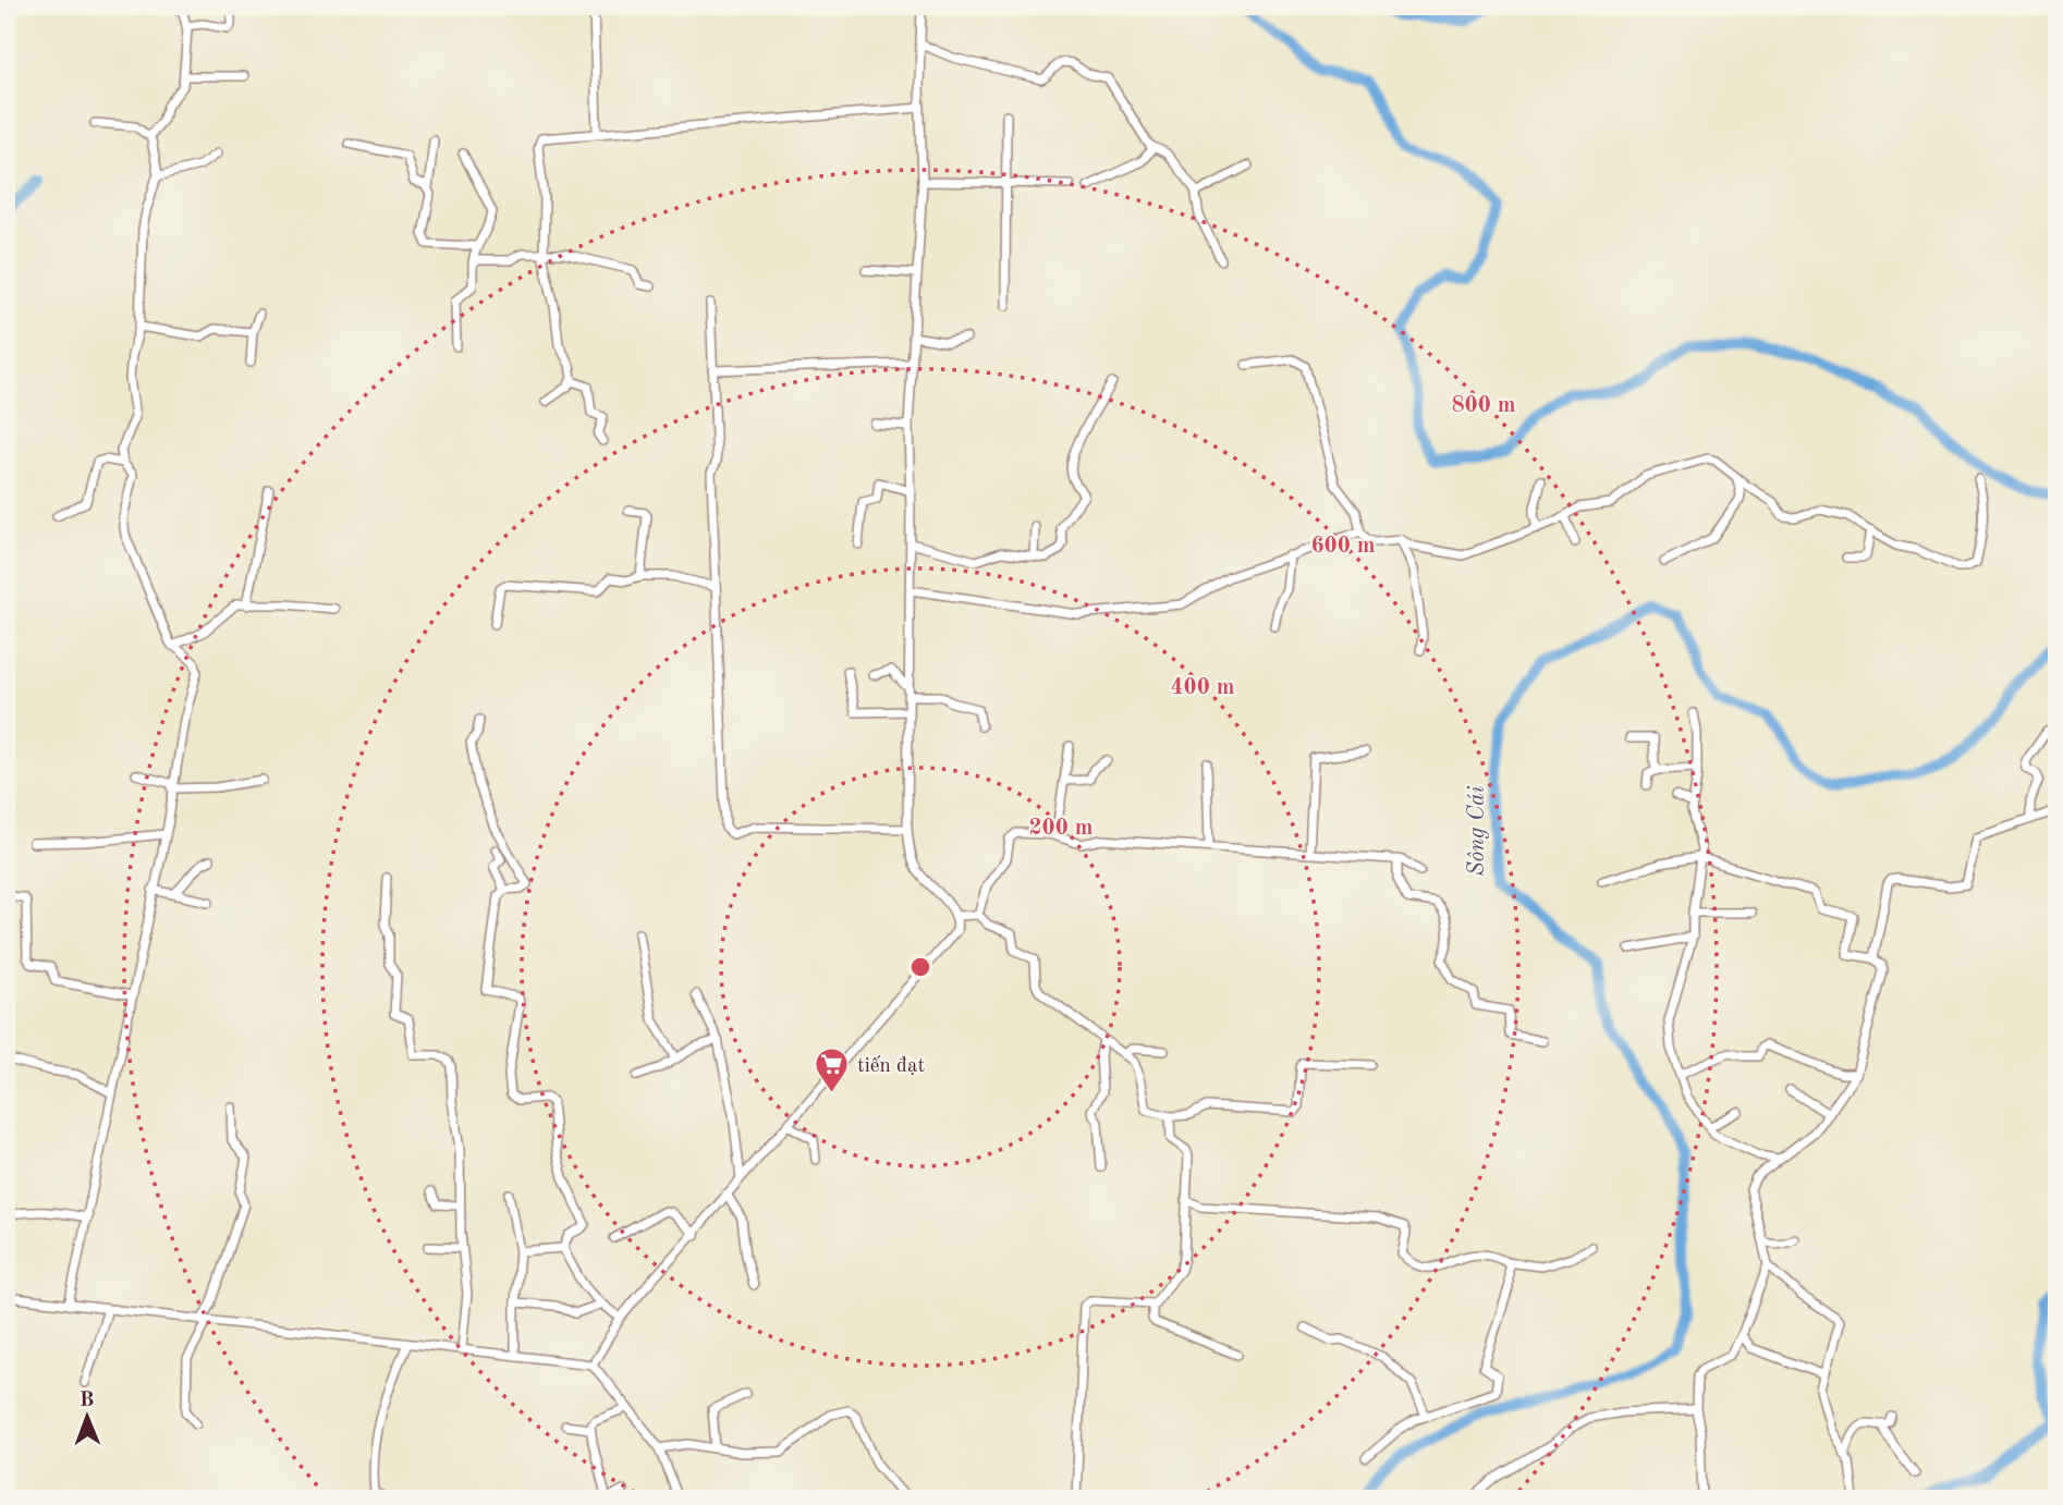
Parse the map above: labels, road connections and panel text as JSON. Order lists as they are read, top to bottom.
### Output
{
  "water": ["Sông Cái"],
  "places": {
    "supermarket": ["tiến đạt"]
  },
  "north": "top",
  "rings": [
    "800 m",
    "600 m",
    "400 m",
    "200 m"
  ]
}
